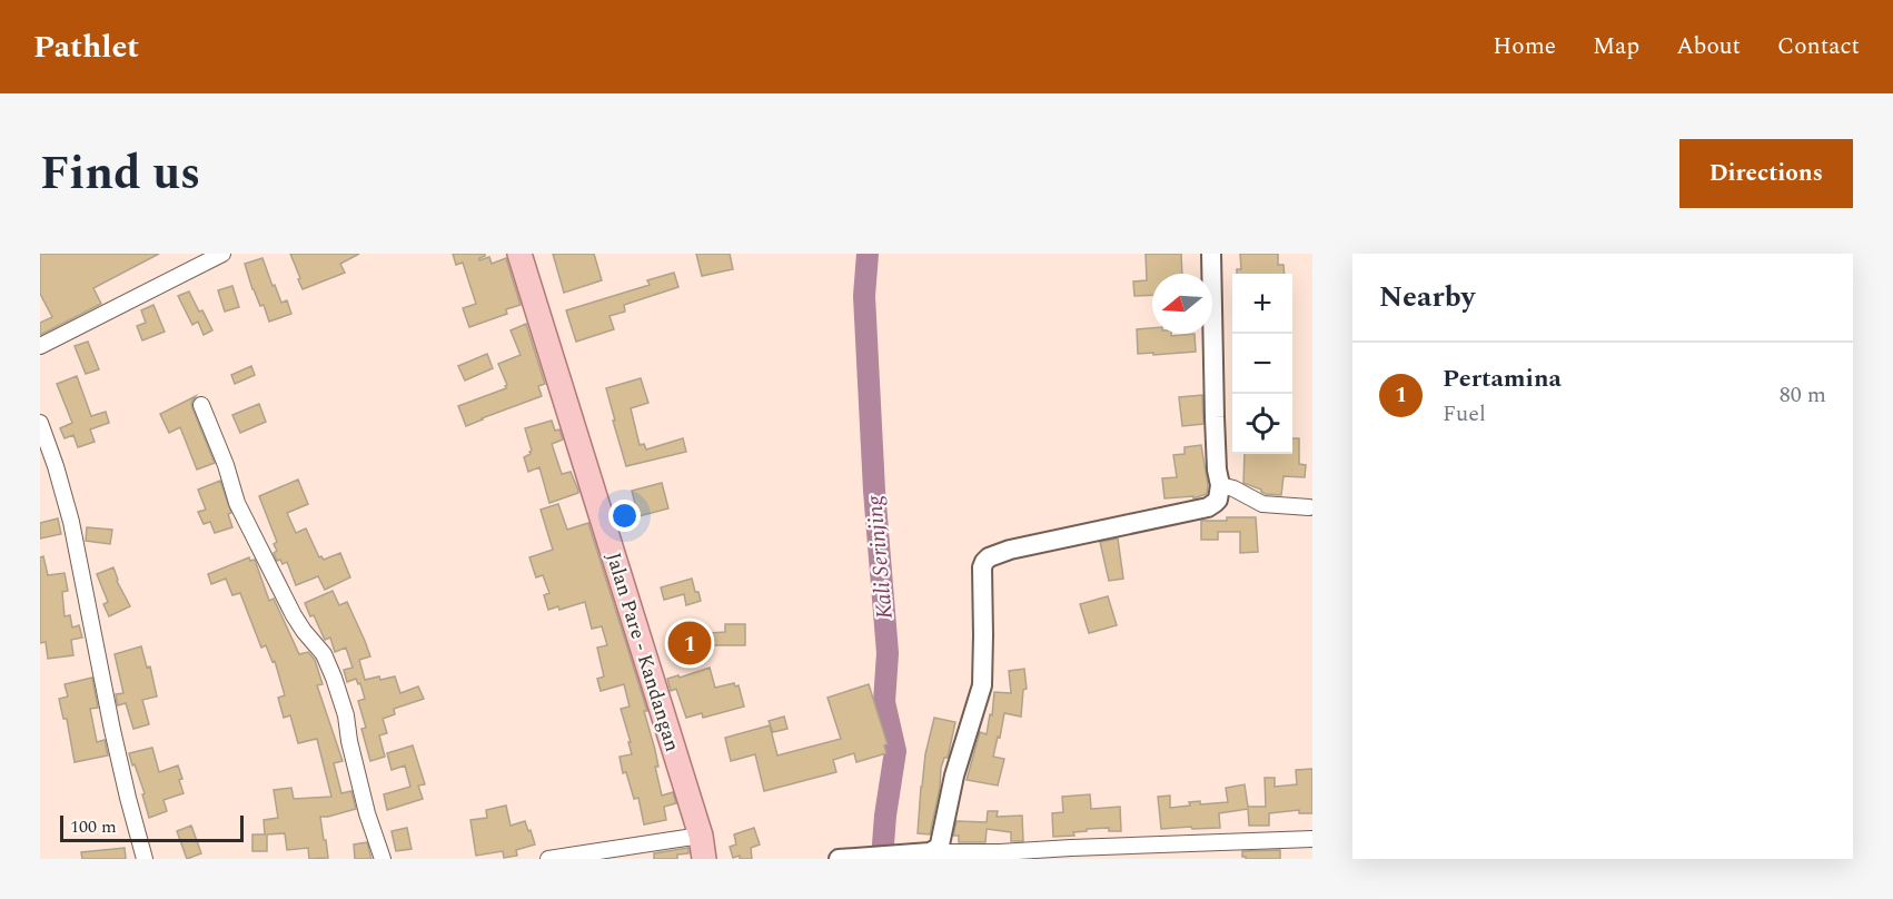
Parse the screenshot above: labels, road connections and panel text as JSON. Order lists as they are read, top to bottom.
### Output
{
  "streets": {
    "main road": ["Jalan Pare - Kandangan"]
  },
  "water": ["Kali Serinjing"],
  "scale_bar": "100 m",
  "north": "left",
  "page": {
    "header": "Pathlet",
    "nav": [
      "Home",
      "Map",
      "About",
      "Contact"
    ],
    "title": "Find us",
    "buttons": "Directions",
    "heading": "Nearby",
    "map_buttons": ["+", "−"],
    "list": [
      {
        "mark": "1",
        "name": "Pertamina",
        "note": "Fuel",
        "value": "80 m"
      }
    ],
    "pins": "1",
    "scale": "100 m"
  }
}
